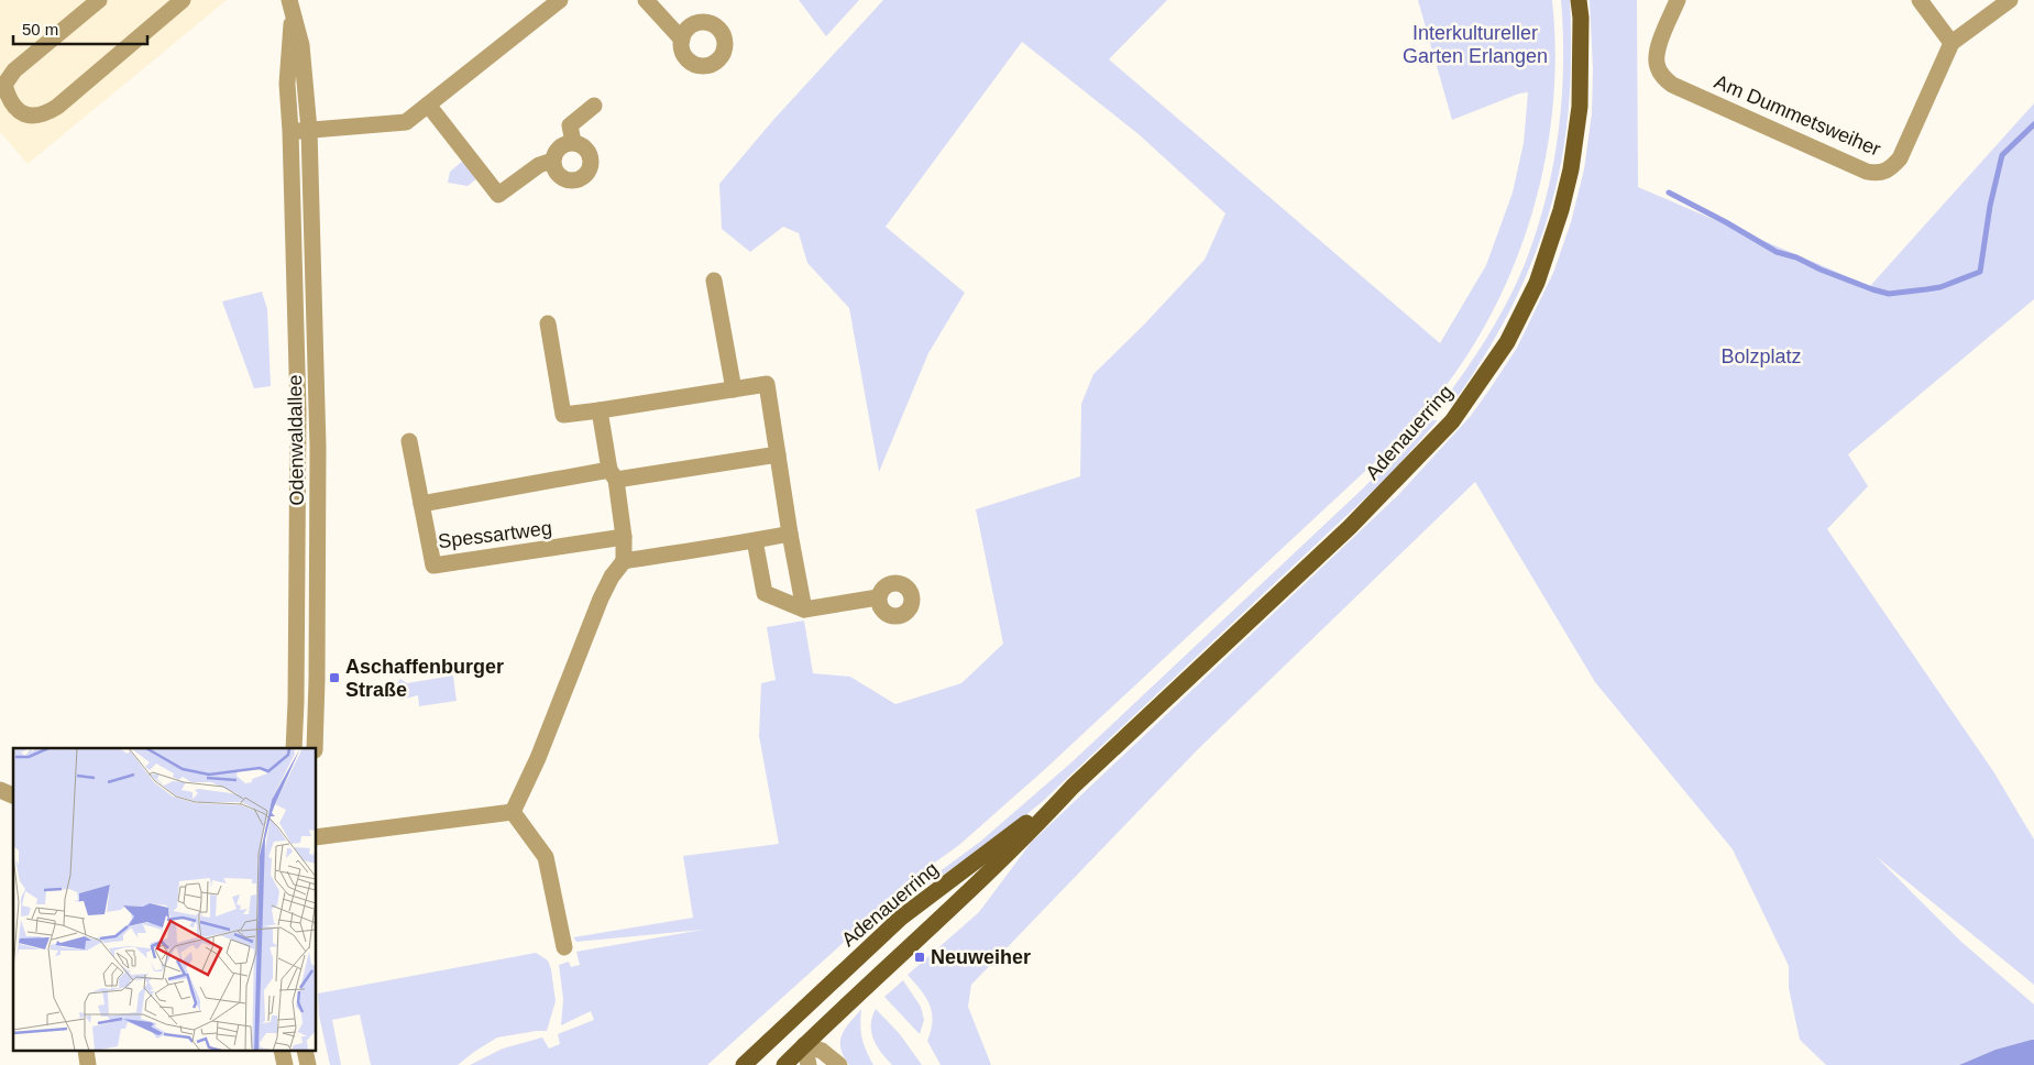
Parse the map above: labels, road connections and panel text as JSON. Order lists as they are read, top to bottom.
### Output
{
  "streets": {
    "main road": ["Adenauerring"],
    "street": ["Am Dummetsweiher", "Odenwaldallee", "Spessartweg"]
  },
  "parks": ["Interkultureller Garten Erlangen", "Bolzplatz"],
  "places": {
    "transit": ["Aschaffenburger Straße", "Neuweiher"]
  },
  "scale_bar": "50 m"
}
